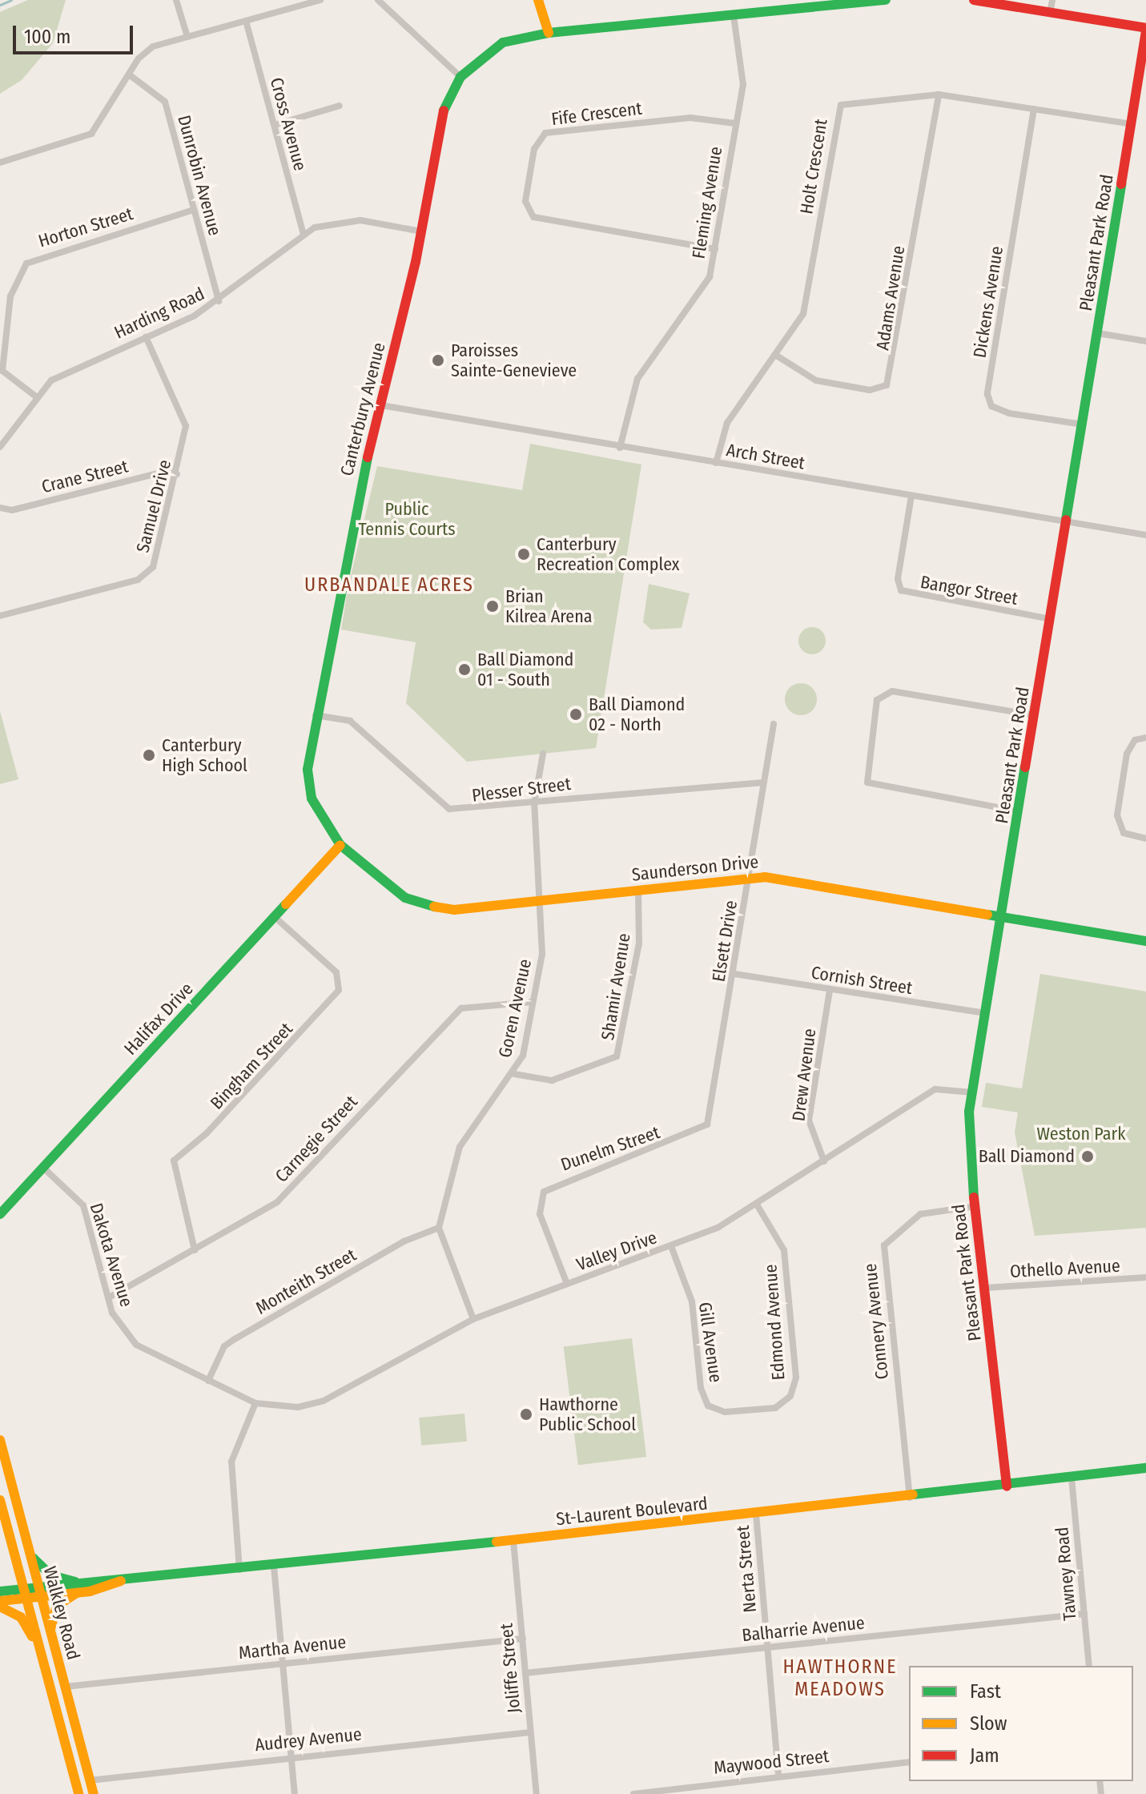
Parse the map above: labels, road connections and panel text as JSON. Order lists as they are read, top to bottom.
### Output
{
  "streets": {
    "street": [
      "Fife Crescent",
      "Cross Avenue",
      "Holt Crescent",
      "Dunrobin Avenue",
      "Fleming Avenue",
      "Horton Street",
      "Pleasant Park Road",
      "Adams Avenue",
      "Dickens Avenue",
      "Harding Road",
      "Canterbury Avenue",
      "Arch Street",
      "Crane Street",
      "Samuel Drive",
      "Bangor Street",
      "Plesser Street",
      "Saunderson Drive",
      "Elsett Drive",
      "Cornish Street",
      "Shamir Avenue",
      "Goren Avenue",
      "Halifax Drive",
      "Bingham Street",
      "Drew Avenue",
      "Carnegie Street",
      "Dunelm Street",
      "Valley Drive",
      "Dakota Avenue",
      "Othello Avenue",
      "Monteith Street",
      "Connery Avenue",
      "Edmond Avenue",
      "Gill Avenue",
      "St-Laurent Boulevard",
      "Nerta Street",
      "Tawney Road",
      "Walkley Road",
      "Balharrie Avenue",
      "Martha Avenue",
      "Joliffe Street",
      "Audrey Avenue",
      "Maywood Street"
    ]
  },
  "crossings": [
    ["Fife Crescent", "Fleming Avenue"],
    ["Cross Avenue", "Harding Road"],
    ["Holt Crescent", "Pleasant Park Road"],
    ["Holt Crescent", "Adams Avenue"],
    ["Holt Crescent", "Dickens Avenue"],
    ["Holt Crescent", "Arch Street"],
    ["Dunrobin Avenue", "Horton Street"],
    ["Dunrobin Avenue", "Harding Road"],
    ["Fleming Avenue", "Canterbury Avenue"],
    ["Fleming Avenue", "Arch Street"],
    ["Horton Street", "Harding Road"],
    ["Pleasant Park Road", "Dickens Avenue"],
    ["Pleasant Park Road", "Arch Street"],
    ["Pleasant Park Road", "Bangor Street"],
    ["Pleasant Park Road", "Saunderson Drive"],
    ["Pleasant Park Road", "Cornish Street"],
    ["Pleasant Park Road", "Valley Drive"],
    ["Pleasant Park Road", "Othello Avenue"],
    ["Pleasant Park Road", "Connery Avenue"],
    ["Pleasant Park Road", "St-Laurent Boulevard"],
    ["Harding Road", "Canterbury Avenue"],
    ["Harding Road", "Samuel Drive"],
    ["Canterbury Avenue", "Arch Street"],
    ["Canterbury Avenue", "Plesser Street"],
    ["Canterbury Avenue", "Saunderson Drive"],
    ["Canterbury Avenue", "Halifax Drive"],
    ["Arch Street", "Bangor Street"],
    ["Crane Street", "Samuel Drive"],
    ["Plesser Street", "Elsett Drive"],
    ["Plesser Street", "Goren Avenue"],
    ["Saunderson Drive", "Elsett Drive"],
    ["Saunderson Drive", "Shamir Avenue"],
    ["Saunderson Drive", "Goren Avenue"],
    ["Saunderson Drive", "Halifax Drive"],
    ["Elsett Drive", "Cornish Street"],
    ["Elsett Drive", "Dunelm Street"],
    ["Cornish Street", "Drew Avenue"],
    ["Shamir Avenue", "Goren Avenue"],
    ["Goren Avenue", "Carnegie Street"],
    ["Goren Avenue", "Monteith Street"],
    ["Halifax Drive", "Bingham Street"],
    ["Halifax Drive", "Dakota Avenue"],
    ["Bingham Street", "Carnegie Street"],
    ["Drew Avenue", "Valley Drive"],
    ["Carnegie Street", "Dakota Avenue"],
    ["Dunelm Street", "Valley Drive"],
    ["Valley Drive", "Dakota Avenue"],
    ["Valley Drive", "Edmond Avenue"],
    ["Valley Drive", "Gill Avenue"],
    ["Dakota Avenue", "Monteith Street"],
    ["Connery Avenue", "St-Laurent Boulevard"],
    ["Edmond Avenue", "Gill Avenue"],
    ["St-Laurent Boulevard", "Nerta Street"],
    ["St-Laurent Boulevard", "Tawney Road"],
    ["St-Laurent Boulevard", "Walkley Road"],
    ["St-Laurent Boulevard", "Joliffe Street"],
    ["Nerta Street", "Balharrie Avenue"],
    ["Nerta Street", "Maywood Street"],
    ["Tawney Road", "Balharrie Avenue"],
    ["Walkley Road", "Martha Avenue"],
    ["Walkley Road", "Audrey Avenue"],
    ["Balharrie Avenue", "Joliffe Street"],
    ["Martha Avenue", "Joliffe Street"],
    ["Joliffe Street", "Audrey Avenue"]
  ],
  "districts": ["URBANDALE ACRES", "HAWTHORNE MEADOWS"],
  "parks": ["Public Tennis Courts", "Weston Park"],
  "places": [
    "Paroisses Sainte-Genevieve",
    "Canterbury Recreation Complex",
    "Brian Kilrea Arena",
    "Ball Diamond 01 - South",
    "Ball Diamond 02 - North",
    "Canterbury High School",
    "Ball Diamond",
    "Hawthorne Public School"
  ],
  "legend": ["Fast", "Slow", "Jam"],
  "scale_bar": "100 m"
}
